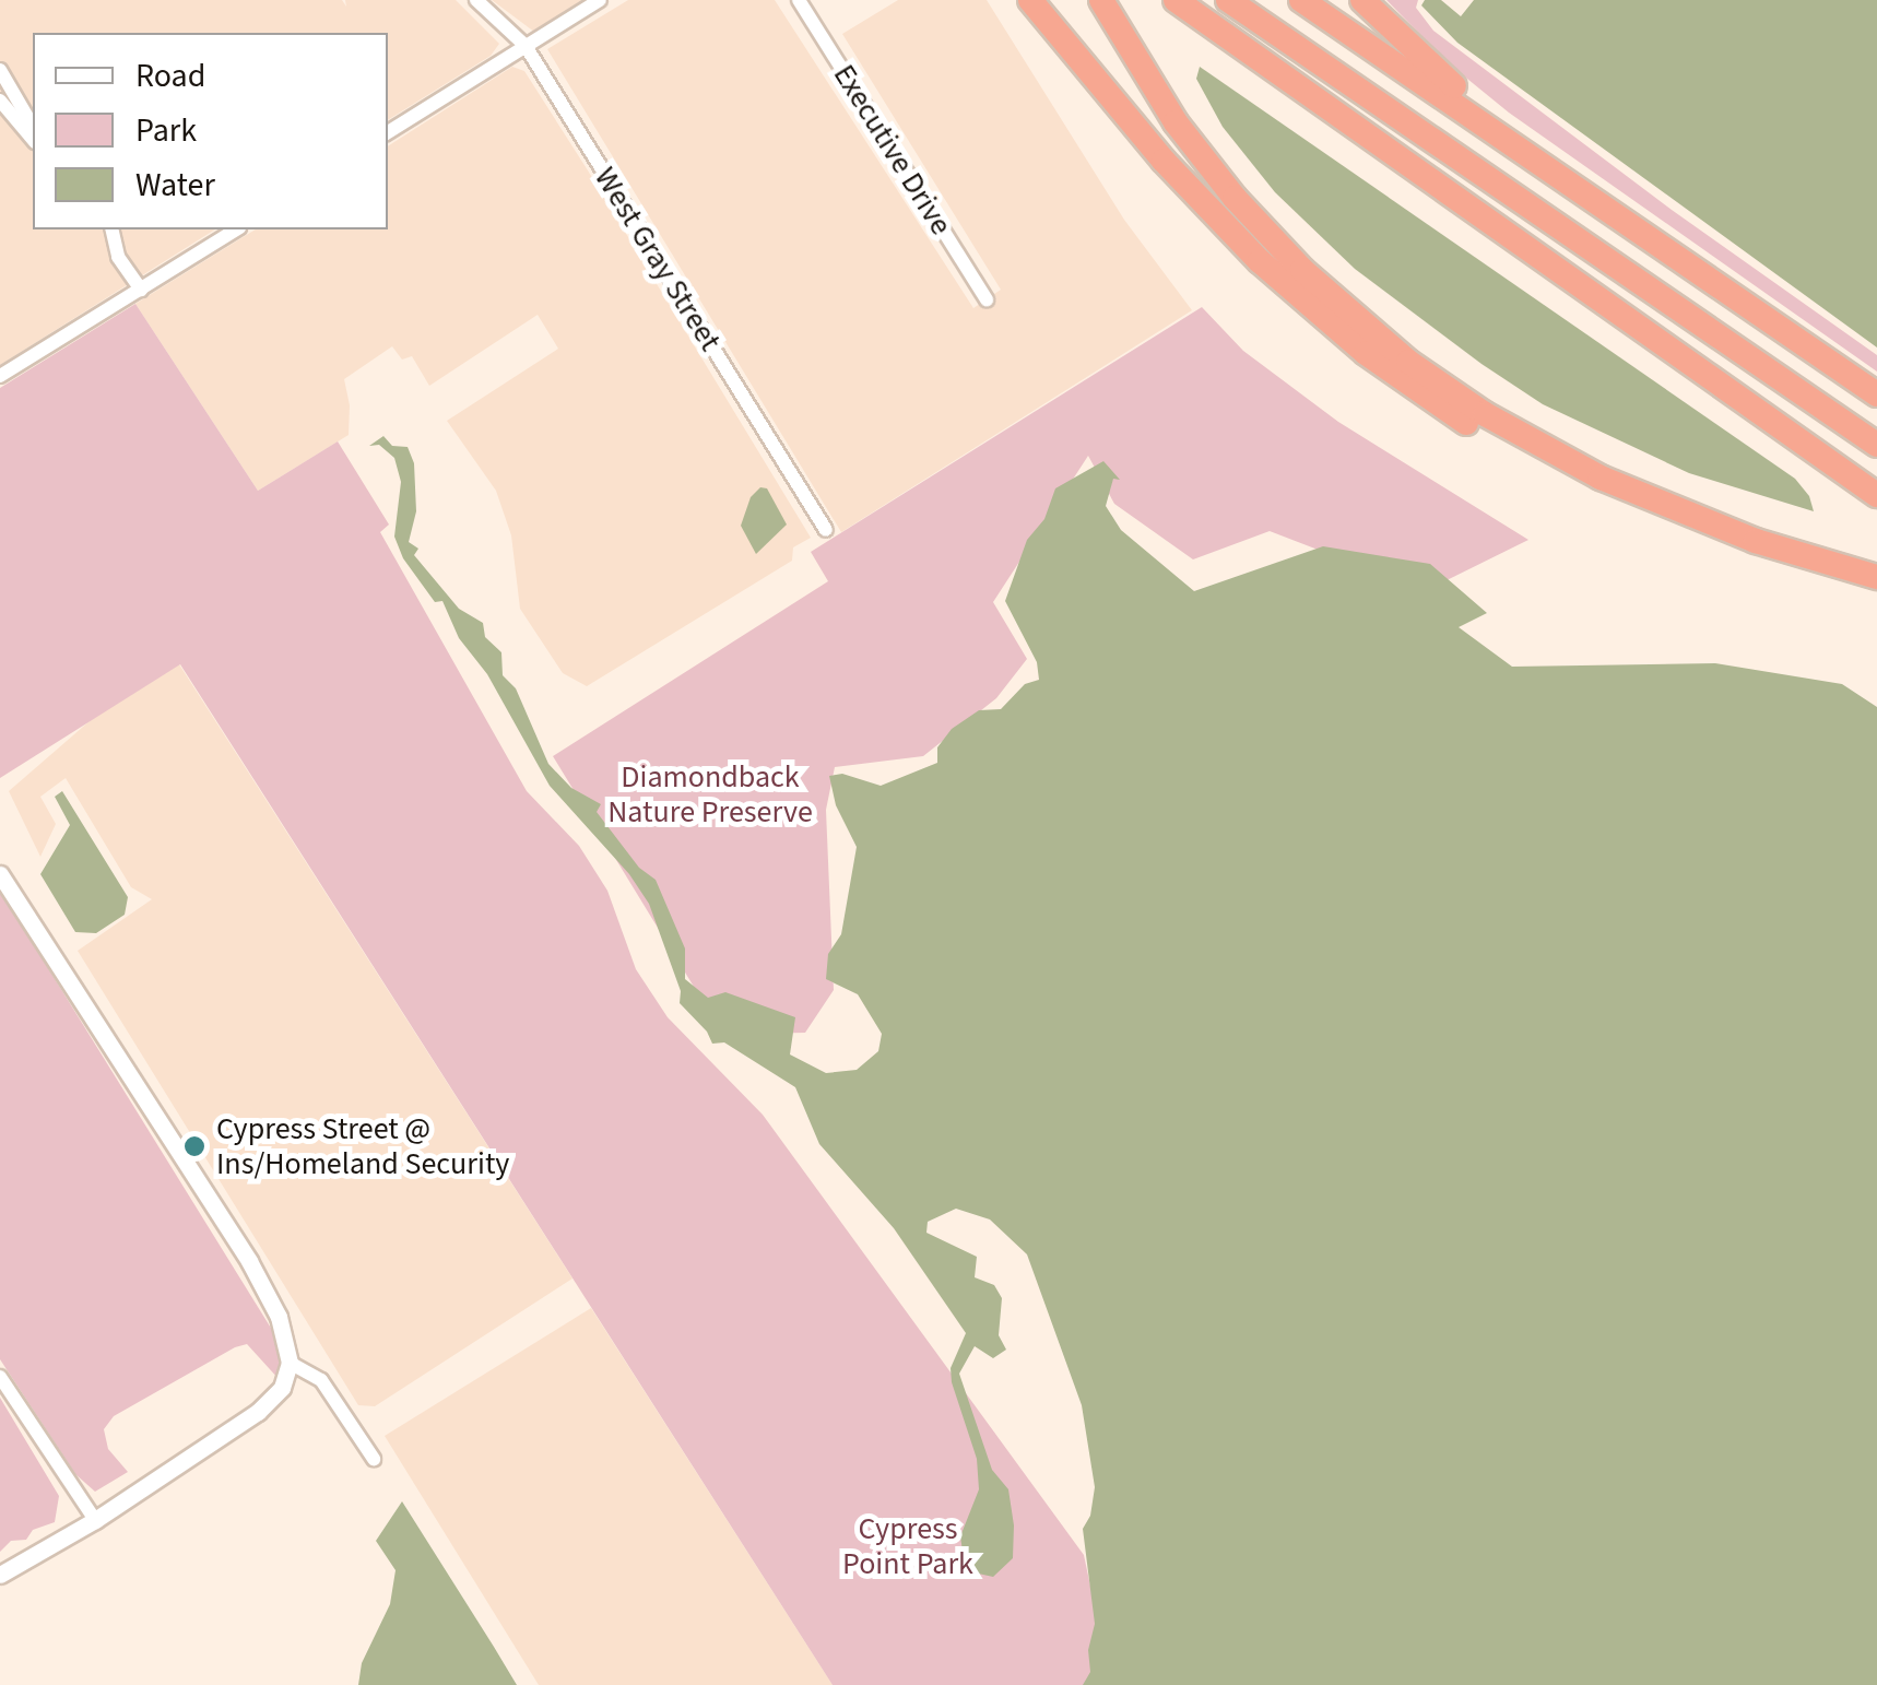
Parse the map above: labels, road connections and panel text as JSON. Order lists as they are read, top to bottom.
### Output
{
  "streets": {
    "street": ["Executive Drive", "West Gray Street"]
  },
  "parks": ["Diamondback Nature Preserve", "Cypress Point Park"],
  "places": ["Cypress Street @ Ins/Homeland Security"],
  "legend": ["Road", "Park", "Water"]
}
